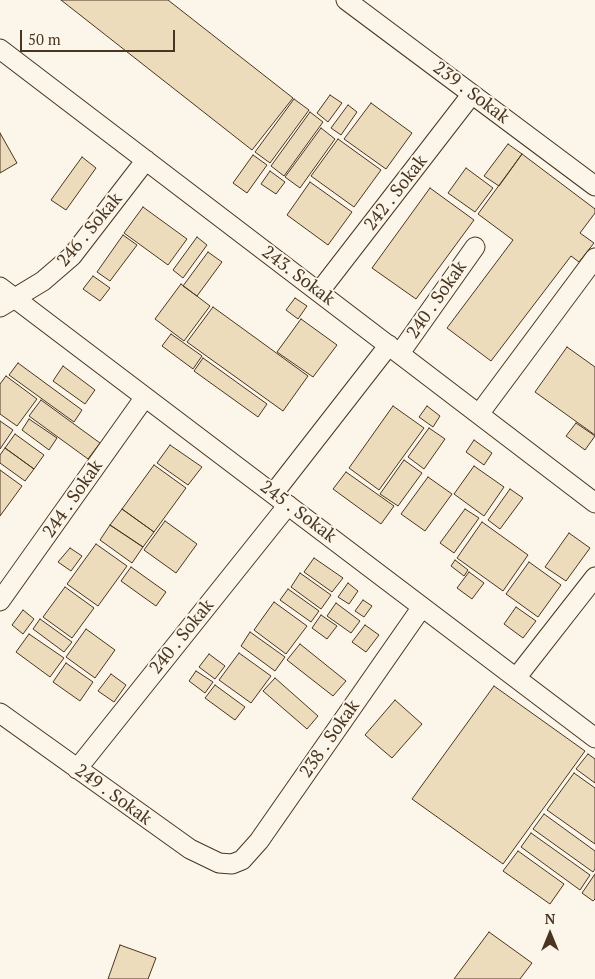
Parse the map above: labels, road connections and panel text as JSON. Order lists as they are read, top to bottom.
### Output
{
  "streets": {
    "street": [
      "239 . Sokak",
      "242 . Sokak",
      "246 . Sokak",
      "243. Sokak",
      "240 . Sokak",
      "244 . Sokak",
      "245 . Sokak",
      "238 . Sokak",
      "249 . Sokak"
    ]
  },
  "crossings": [
    ["239 . Sokak", "242 . Sokak"],
    ["242 . Sokak", "243. Sokak"],
    ["246 . Sokak", "243. Sokak"],
    ["246 . Sokak", "245 . Sokak"],
    ["243. Sokak", "240 . Sokak"],
    ["240 . Sokak", "245 . Sokak"],
    ["240 . Sokak", "249 . Sokak"],
    ["244 . Sokak", "245 . Sokak"],
    ["245 . Sokak", "238 . Sokak"],
    ["238 . Sokak", "249 . Sokak"]
  ],
  "scale_bar": "50 m",
  "north": "top"
}
